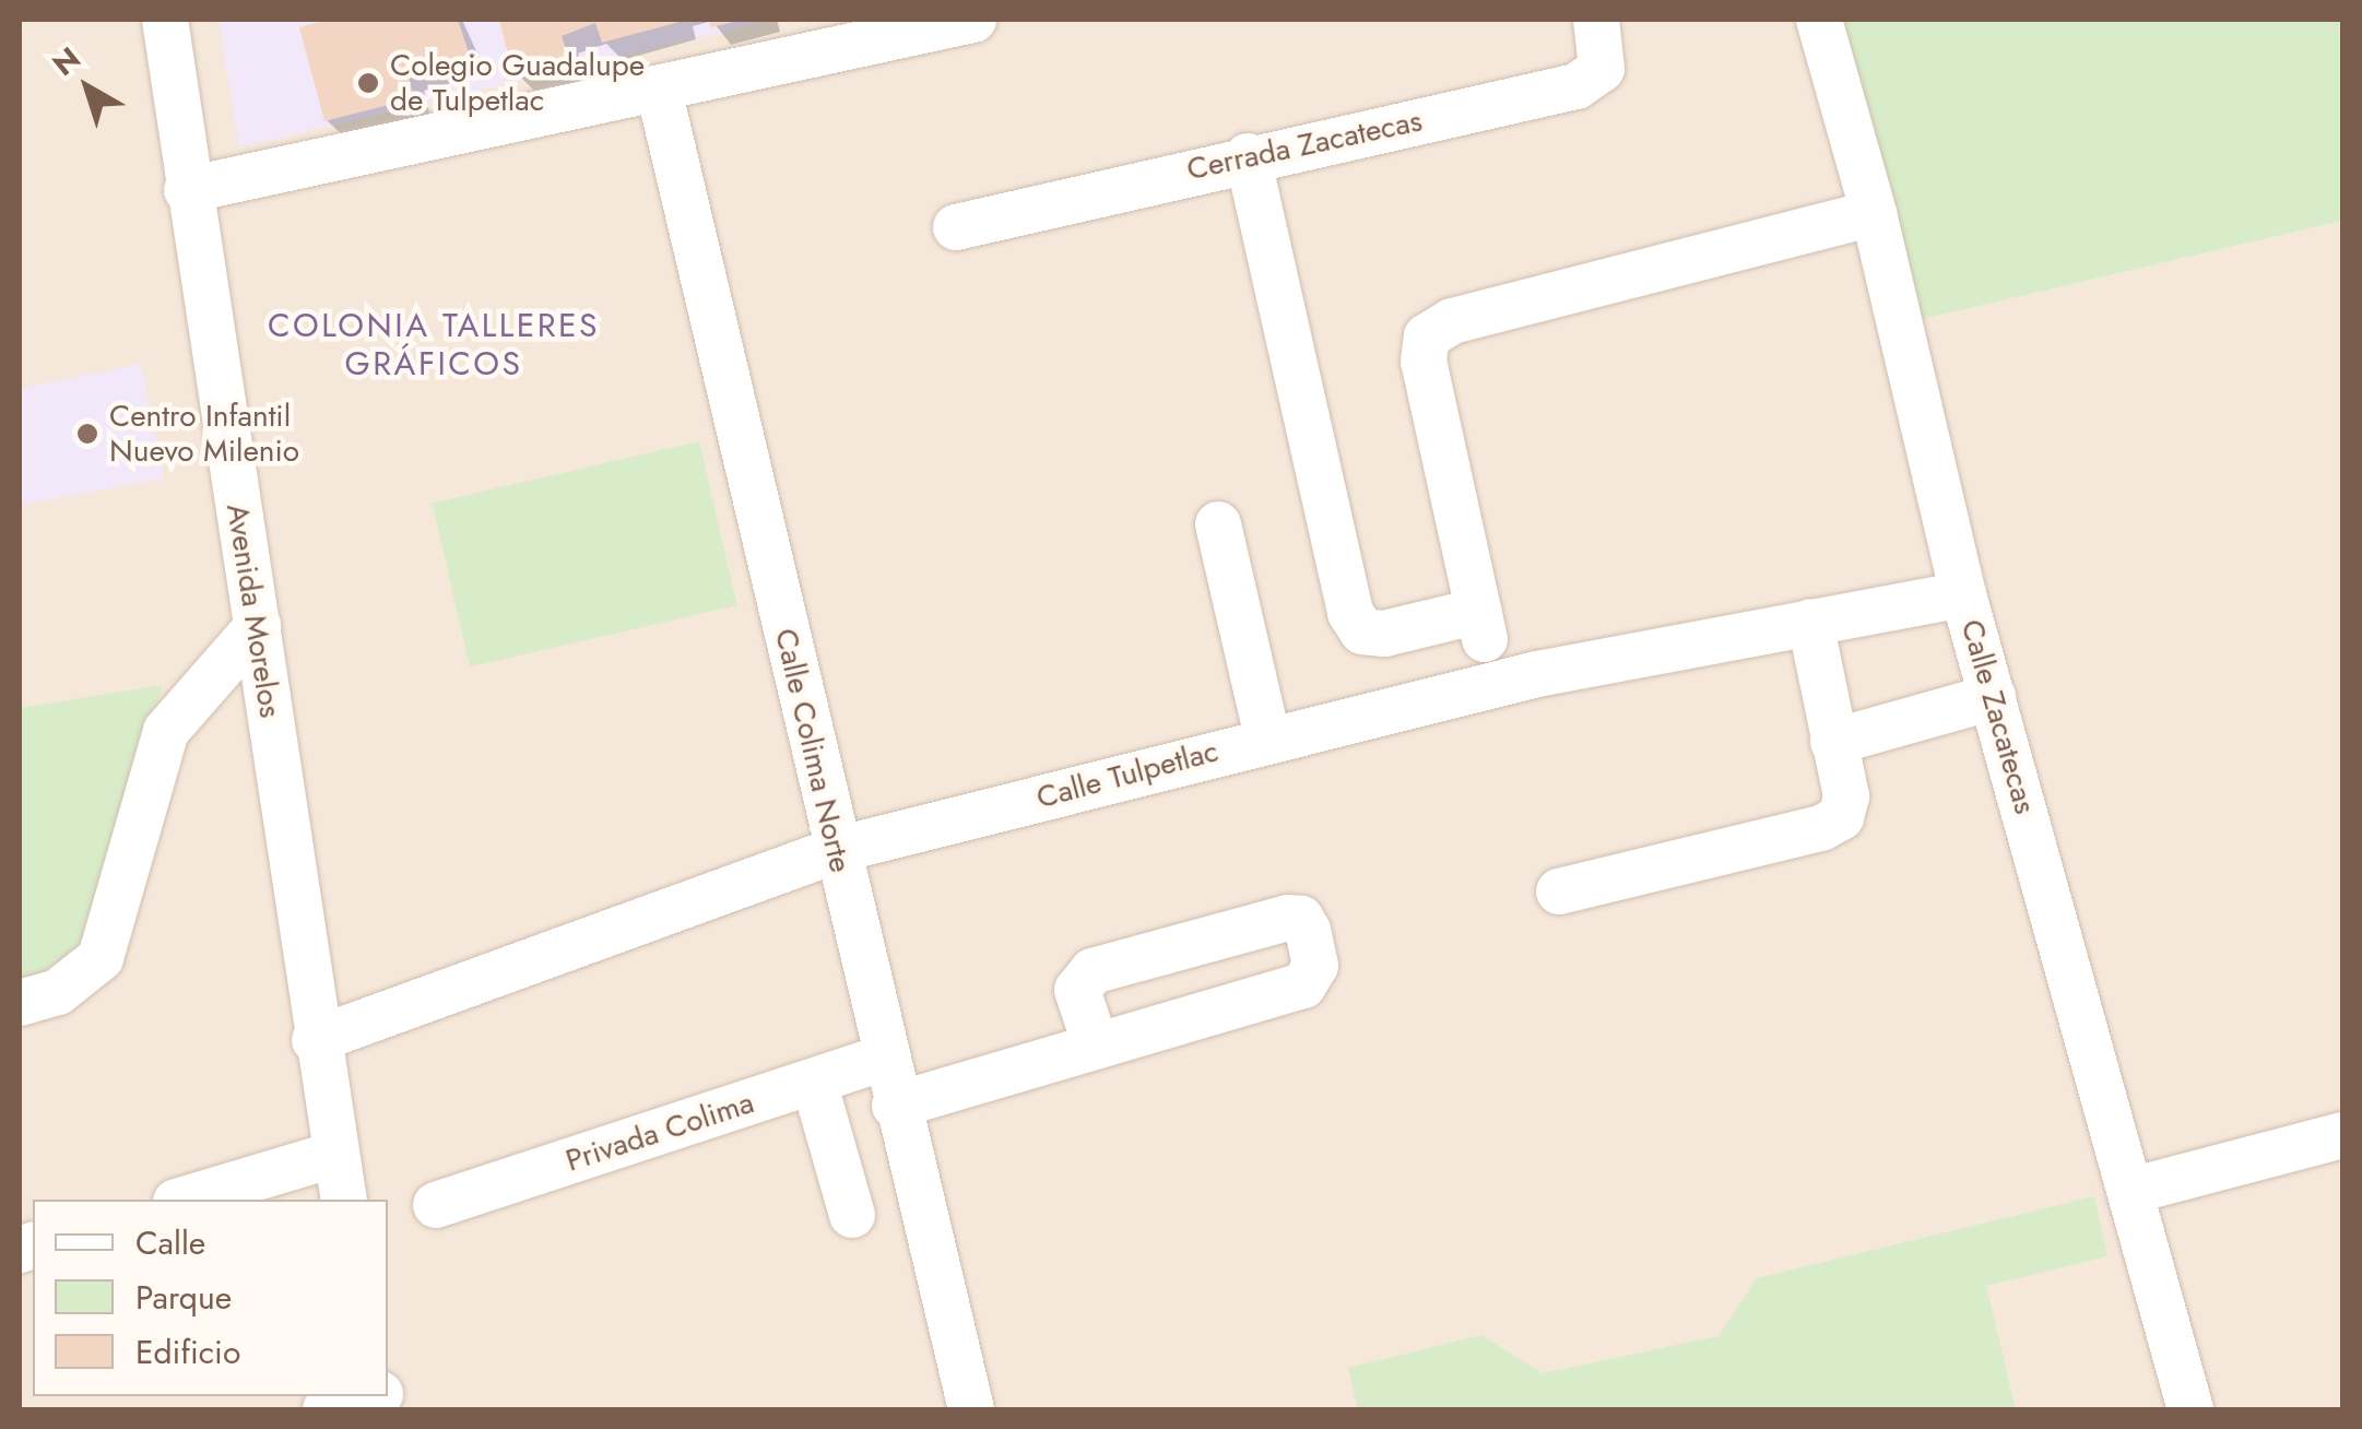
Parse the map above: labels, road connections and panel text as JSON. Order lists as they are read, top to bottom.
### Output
{
  "streets": {
    "street": [
      "Cerrada Zacatecas",
      "Avenida Morelos",
      "Calle Zacatecas",
      "Calle Colima Norte",
      "Calle Tulpetlac",
      "Privada Colima"
    ]
  },
  "crossings": [
    ["Avenida Morelos", "Calle Tulpetlac"],
    ["Calle Zacatecas", "Calle Tulpetlac"],
    ["Calle Colima Norte", "Calle Tulpetlac"],
    ["Calle Colima Norte", "Privada Colima"]
  ],
  "districts": ["COLONIA TALLERES GRÁFICOS"],
  "places": ["Colegio Guadalupe de Tulpetlac", "Centro Infantil Nuevo Milenio"],
  "legend": ["Calle", "Parque", "Edificio"],
  "north": "top left"
}
